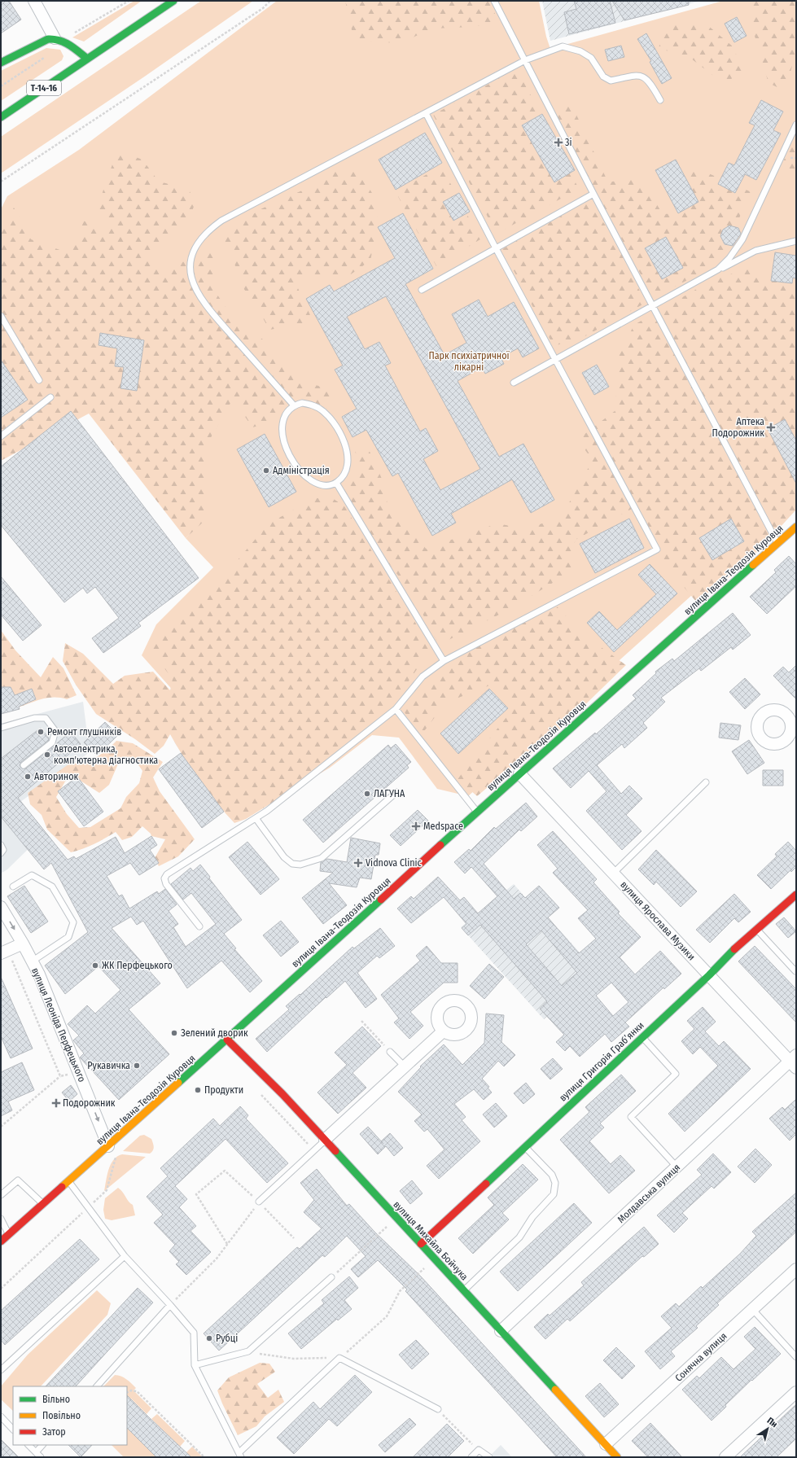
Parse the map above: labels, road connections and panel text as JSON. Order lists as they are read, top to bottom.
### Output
{
  "streets": {
    "street": [
      "Т-14-16",
      "вулиця Івана-Теодозія Куровця",
      "вулиця Ярослава Музики",
      "вулиця Леоніда Перфецького",
      "вулиця Григорія Грабʼянки",
      "Молдавська вулиця",
      "вулиця Михайла Бойчука",
      "Сонячна вулиця"
    ]
  },
  "crossings": [
    ["вулиця Івана-Теодозія Куровця", "вулиця Ярослава Музики"],
    ["вулиця Івана-Теодозія Куровця", "вулиця Леоніда Перфецького"],
    ["вулиця Івана-Теодозія Куровця", "вулиця Михайла Бойчука"],
    ["вулиця Ярослава Музики", "вулиця Григорія Грабʼянки"],
    ["вулиця Ярослава Музики", "Молдавська вулиця"],
    ["вулиця Григорія Грабʼянки", "вулиця Михайла Бойчука"],
    ["Молдавська вулиця", "вулиця Михайла Бойчука"],
    ["вулиця Михайла Бойчука", "Сонячна вулиця"]
  ],
  "one_way": ["вулиця Леоніда Перфецького"],
  "parks": ["Парк психіатричної лікарні"],
  "places": {
    "health": [
      "3і",
      "Аптека Подорожник",
      "Medspace",
      "Vidnova Clinic",
      "Подорожник"
    ],
    "other": [
      "Адміністрація",
      "Ремонт глушників",
      "Автоелектрика, комп'ютерна діагностика",
      "Авторинок",
      "ЛАГУНА",
      "ЖК Перфецького",
      "Зелений дворик",
      "Рукавичка",
      "Продукти",
      "Рубці"
    ]
  },
  "legend": ["Вільно", "Повільно", "Затор"],
  "north": "top right"
}
